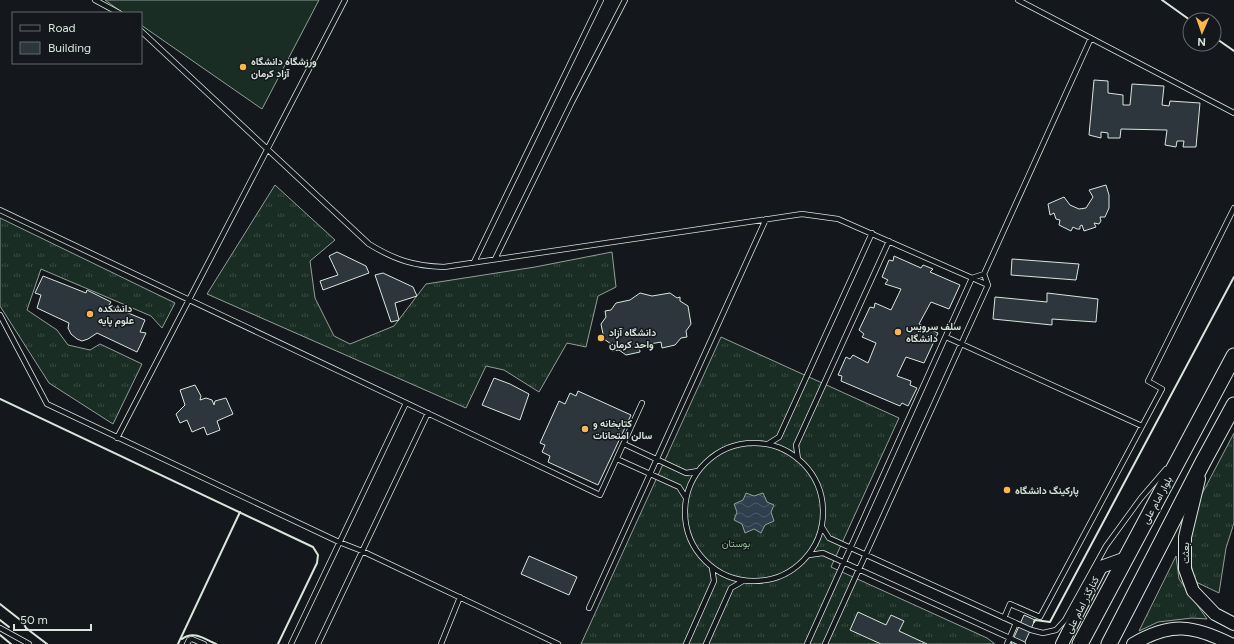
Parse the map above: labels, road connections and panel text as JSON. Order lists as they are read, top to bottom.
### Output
{
  "streets": {
    "highway": ["بلوار امام علی"],
    "street": ["بعثت", "کنارگذر امام علی"]
  },
  "crossings": [
    ["بلوار امام علی", "کنارگذر امام علی"]
  ],
  "parks": ["بوستان"],
  "places": [
    "ورزشگاه دانشگاه آزاد کرمان",
    "دانشکده علوم پایه",
    "سلف سرویس دانشگاه",
    "دانشگاه آزاد واحد کرمان",
    "کتابخانه و سالن امتحانات",
    "پارکینگ دانشگاه"
  ],
  "legend": ["Road", "Building"],
  "scale_bar": "50 m",
  "north": "bottom"
}
